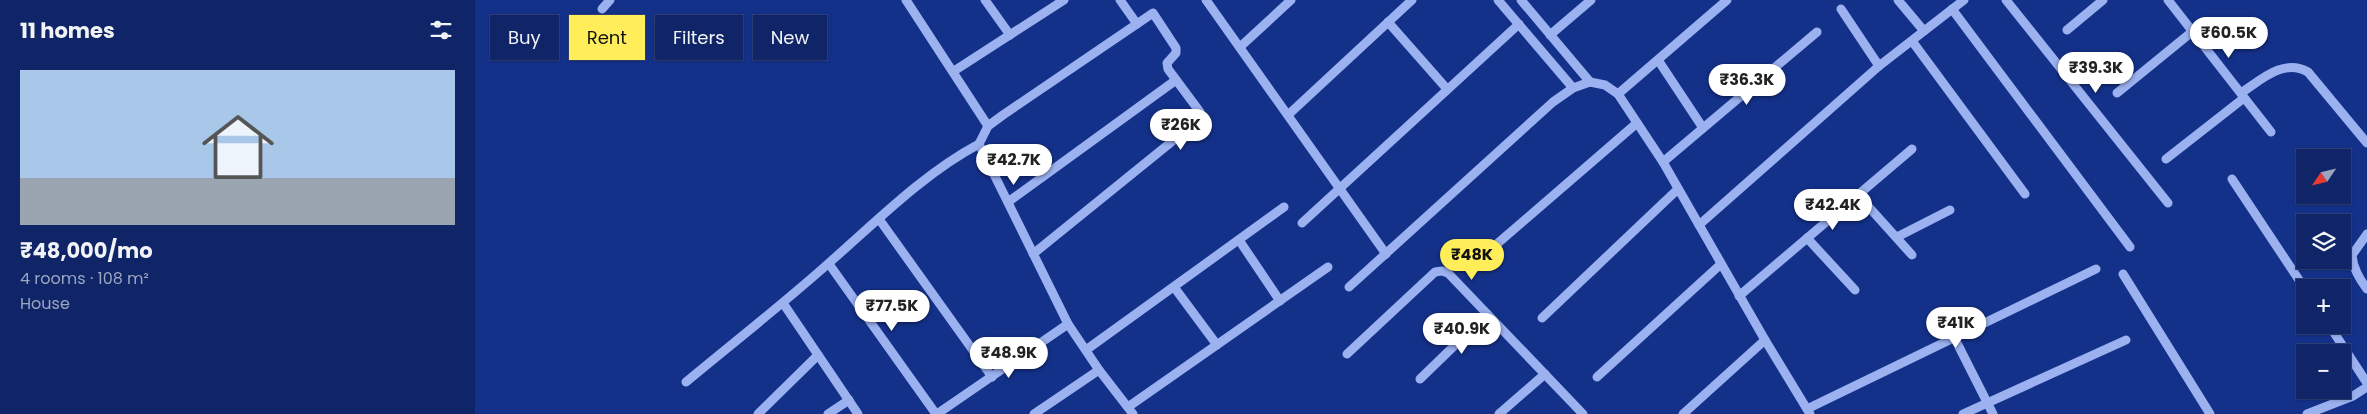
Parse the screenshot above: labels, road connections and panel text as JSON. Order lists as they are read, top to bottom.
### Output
{
  "north": "bottom left",
  "page": {
    "heading": "11 homes",
    "chip": [
      "Buy",
      "Rent",
      "Filters",
      "New"
    ],
    "price": [
      "₹60.5K",
      "₹39.3K",
      "₹36.3K",
      "₹26K",
      "₹42.7K",
      "₹42.4K",
      "₹48K",
      "₹77.5K",
      "₹41K",
      "₹40.9K",
      "₹48.9K"
    ],
    "list": [
      {
        "name": "₹48,000/mo",
        "note": "4 rooms · 108 m² · House"
      }
    ],
    "map_buttons": ["+", "−"]
  }
}
